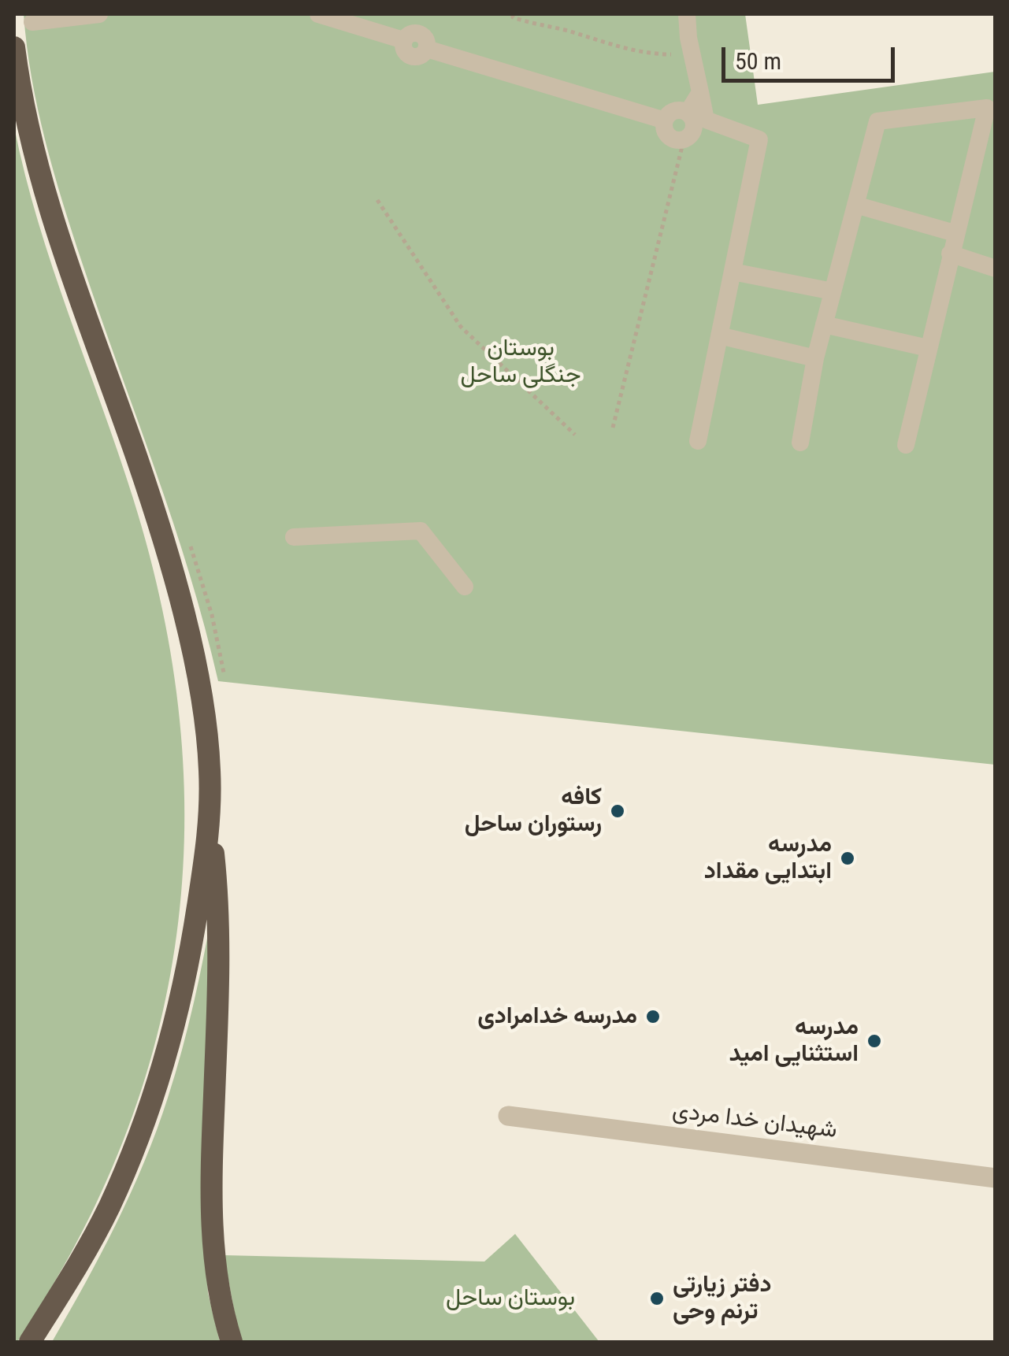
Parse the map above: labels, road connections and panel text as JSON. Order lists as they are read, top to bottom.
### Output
{
  "streets": {
    "street": ["شهیدان خدا مردی"]
  },
  "parks": ["بوستان جنگلی ساحل", "بوستان ساحل"],
  "places": [
    "کافه رستوران ساحل",
    "مدرسه ابتدایی مقداد",
    "مدرسه خدامرادی",
    "مدرسه استثنایی امید",
    "دفتر زیارتی ترنم وحی"
  ],
  "scale_bar": "50 m"
}
